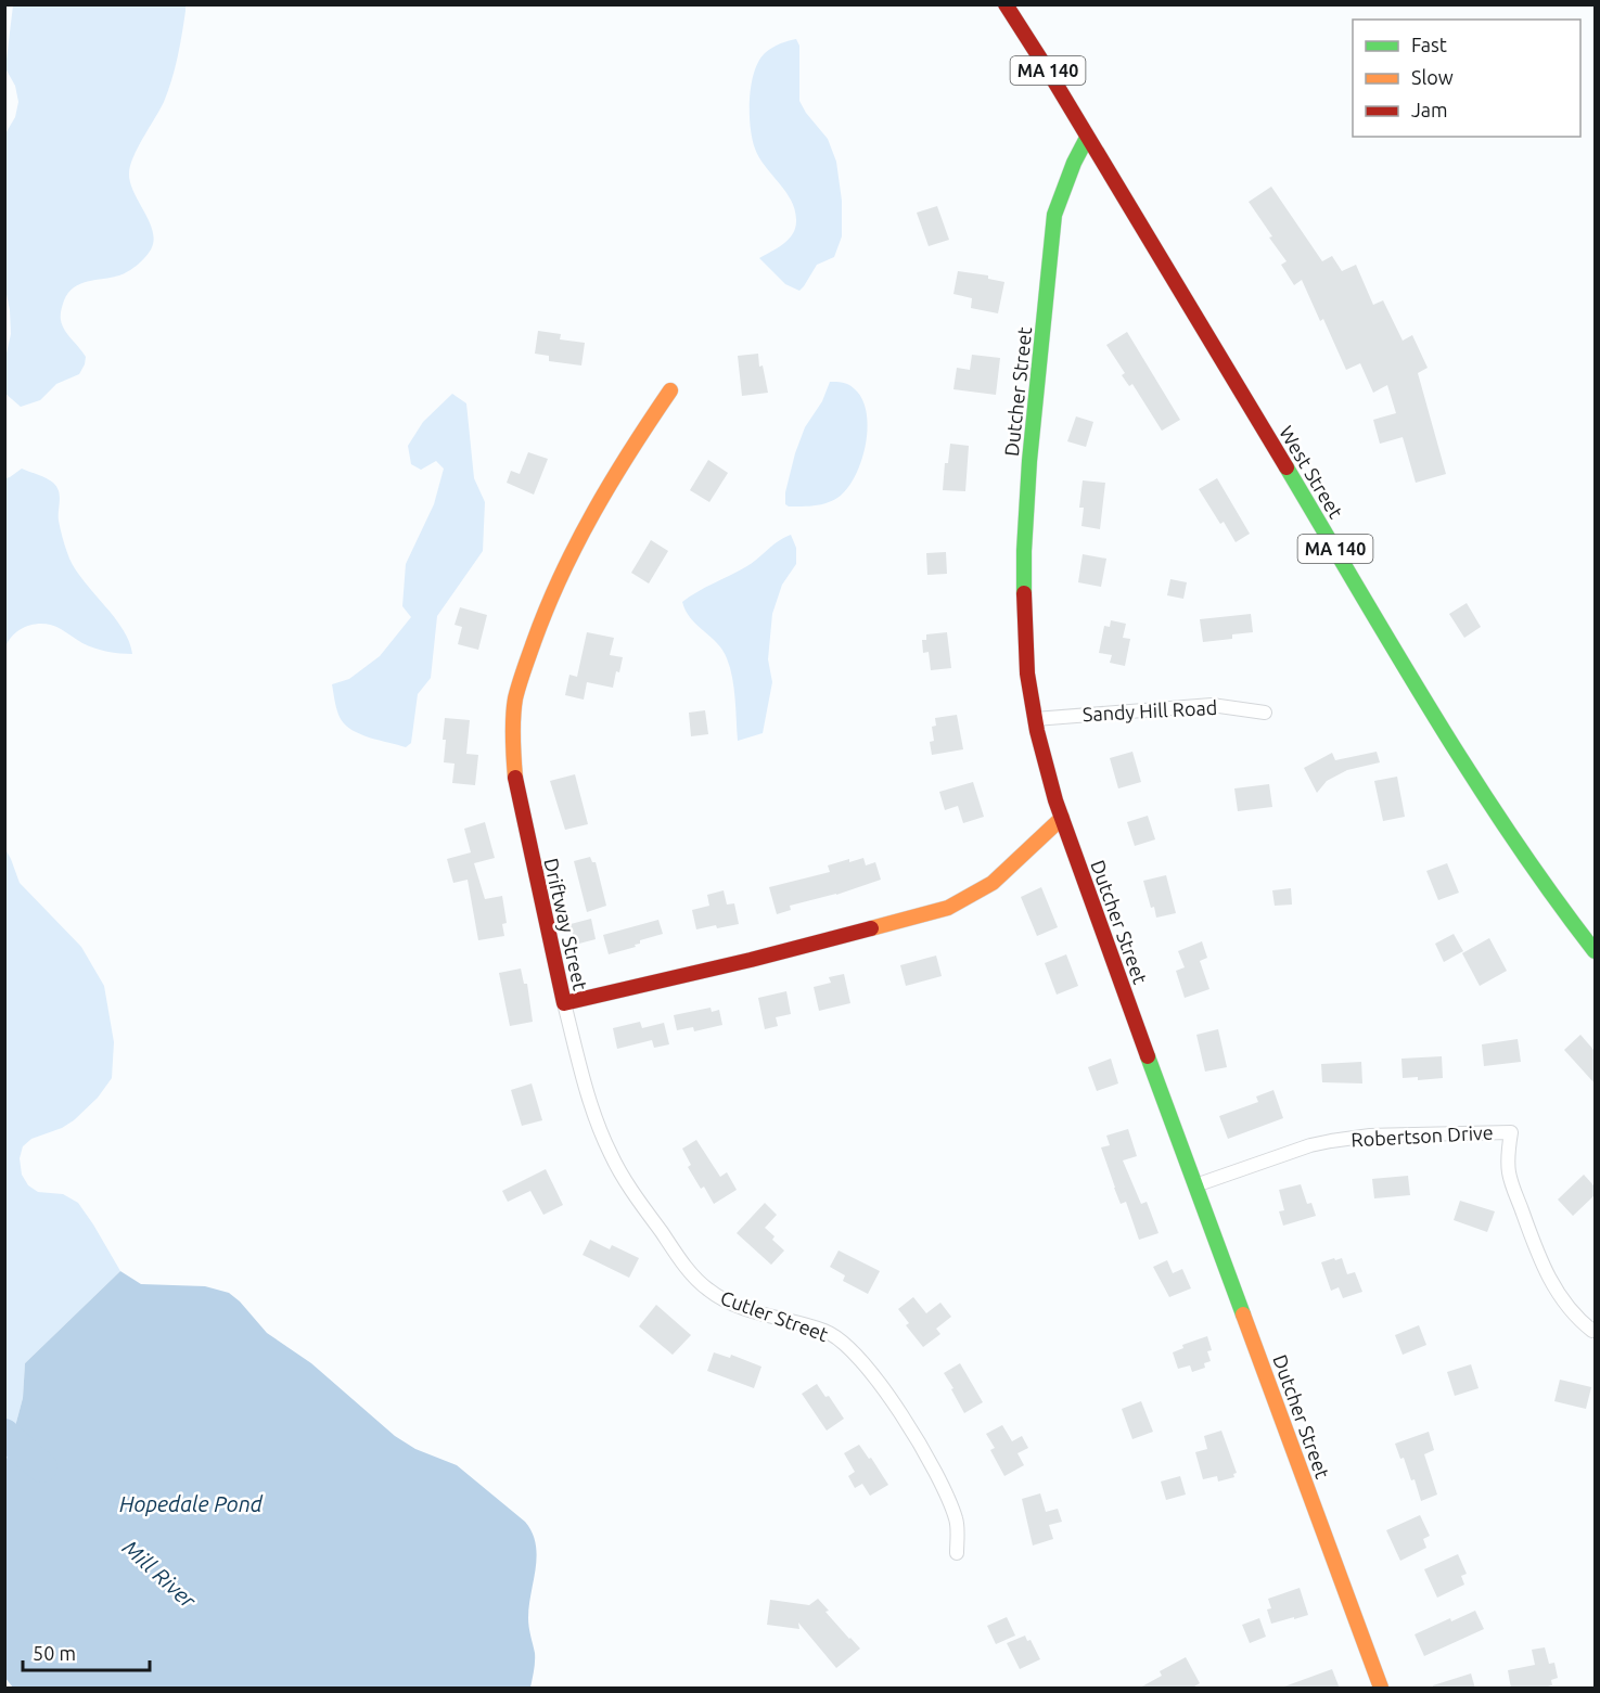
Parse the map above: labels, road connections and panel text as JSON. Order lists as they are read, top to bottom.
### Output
{
  "streets": {
    "street": [
      "MA 140",
      "Dutcher Street",
      "West Street",
      "Sandy Hill Road",
      "Driftway Street",
      "Robertson Drive",
      "Cutler Street"
    ]
  },
  "crossings": [
    ["Dutcher Street", "West Street"],
    ["Dutcher Street", "Sandy Hill Road"],
    ["Dutcher Street", "Driftway Street"],
    ["Dutcher Street", "Robertson Drive"],
    ["Driftway Street", "Cutler Street"]
  ],
  "water": ["Hopedale Pond", "Mill River"],
  "legend": ["Fast", "Slow", "Jam"],
  "scale_bar": "50 m"
}
